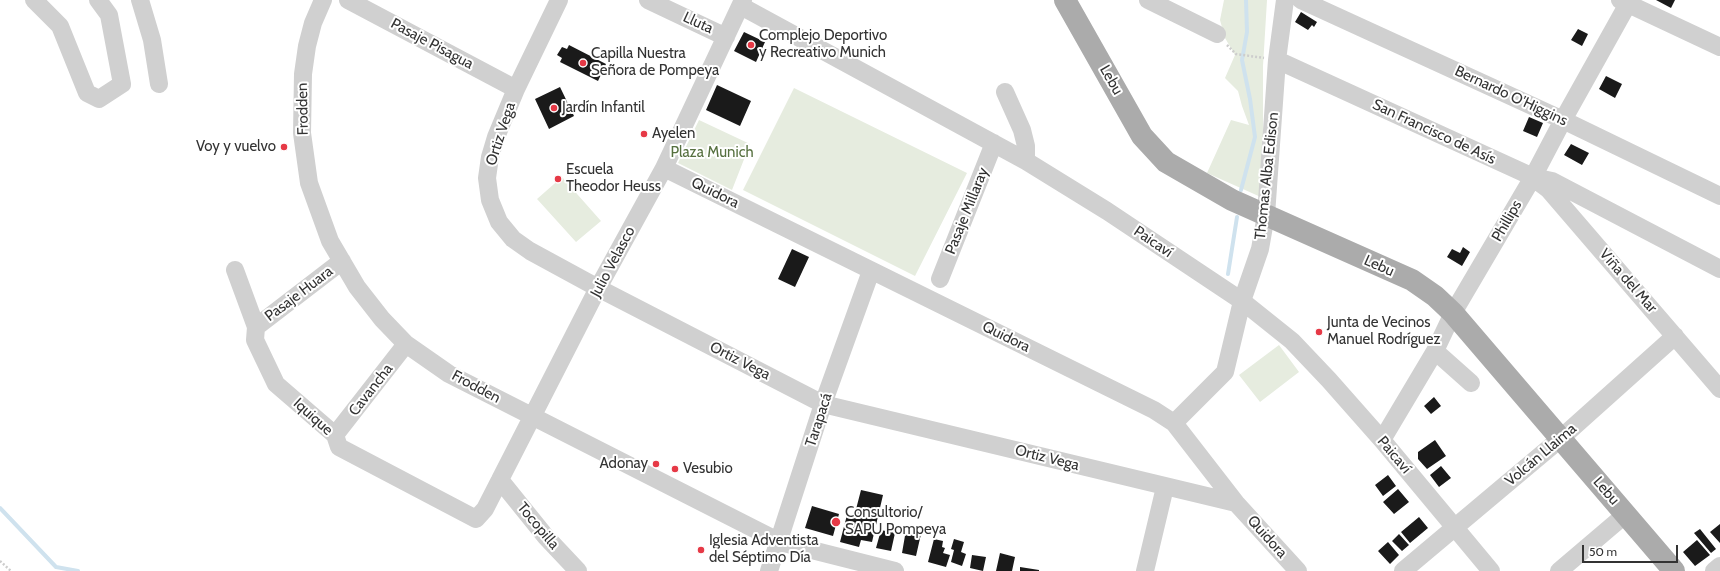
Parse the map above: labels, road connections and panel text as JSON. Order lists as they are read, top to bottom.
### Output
{
  "streets": {
    "main road": ["Lebu"],
    "street": [
      "Lluta",
      "Pasaje Pisagua",
      "Bernardo O'Higgins",
      "Frodden",
      "San Francisco de Asís",
      "Ortiz Vega",
      "Thomas Alba Edison",
      "Quidora",
      "Pasaje Millaray",
      "Phillips",
      "Paicaví",
      "Julio Velasco",
      "Viña del Mar",
      "Pasaje Huara",
      "Cavancha",
      "Iquique",
      "Tarapacá",
      "Volcán Llaima",
      "Tocopilla"
    ]
  },
  "crossings": [
    ["Lluta", "Julio Velasco"],
    ["Pasaje Pisagua", "Ortiz Vega"],
    ["Lebu", "Thomas Alba Edison"],
    ["Lebu", "Phillips"],
    ["Lebu", "Volcán Llaima"],
    ["Bernardo O'Higgins", "Phillips"],
    ["Frodden", "Julio Velasco"],
    ["Frodden", "Pasaje Huara"],
    ["Frodden", "Cavancha"],
    ["Frodden", "Tarapacá"],
    ["San Francisco de Asís", "Thomas Alba Edison"],
    ["San Francisco de Asís", "Phillips"],
    ["San Francisco de Asís", "Viña del Mar"],
    ["Ortiz Vega", "Quidora"],
    ["Ortiz Vega", "Julio Velasco"],
    ["Ortiz Vega", "Tarapacá"],
    ["Thomas Alba Edison", "Quidora"],
    ["Thomas Alba Edison", "Paicaví"],
    ["Quidora", "Julio Velasco"],
    ["Quidora", "Tarapacá"],
    ["Pasaje Millaray", "Paicaví"],
    ["Phillips", "Paicaví"],
    ["Phillips", "Viña del Mar"],
    ["Paicaví", "Julio Velasco"],
    ["Paicaví", "Volcán Llaima"],
    ["Julio Velasco", "Iquique"],
    ["Julio Velasco", "Tocopilla"],
    ["Viña del Mar", "Volcán Llaima"],
    ["Pasaje Huara", "Iquique"],
    ["Cavancha", "Iquique"]
  ],
  "parks": ["Plaza Munich"],
  "places": [
    "Complejo Deportivo y Recreativo Munich",
    "Capilla Nuestra Señora de Pompeya",
    "Jardín Infantil",
    "Ayelen",
    "Voy y vuelvo",
    "Escuela Theodor Heuss",
    "Junta de Vecinos Manuel Rodríguez",
    "Adonay",
    "Vesubio",
    "Consultorio/ SAPU Pompeya",
    "Iglesia Adventista del Séptimo Día"
  ],
  "scale_bar": "50 m"
}
